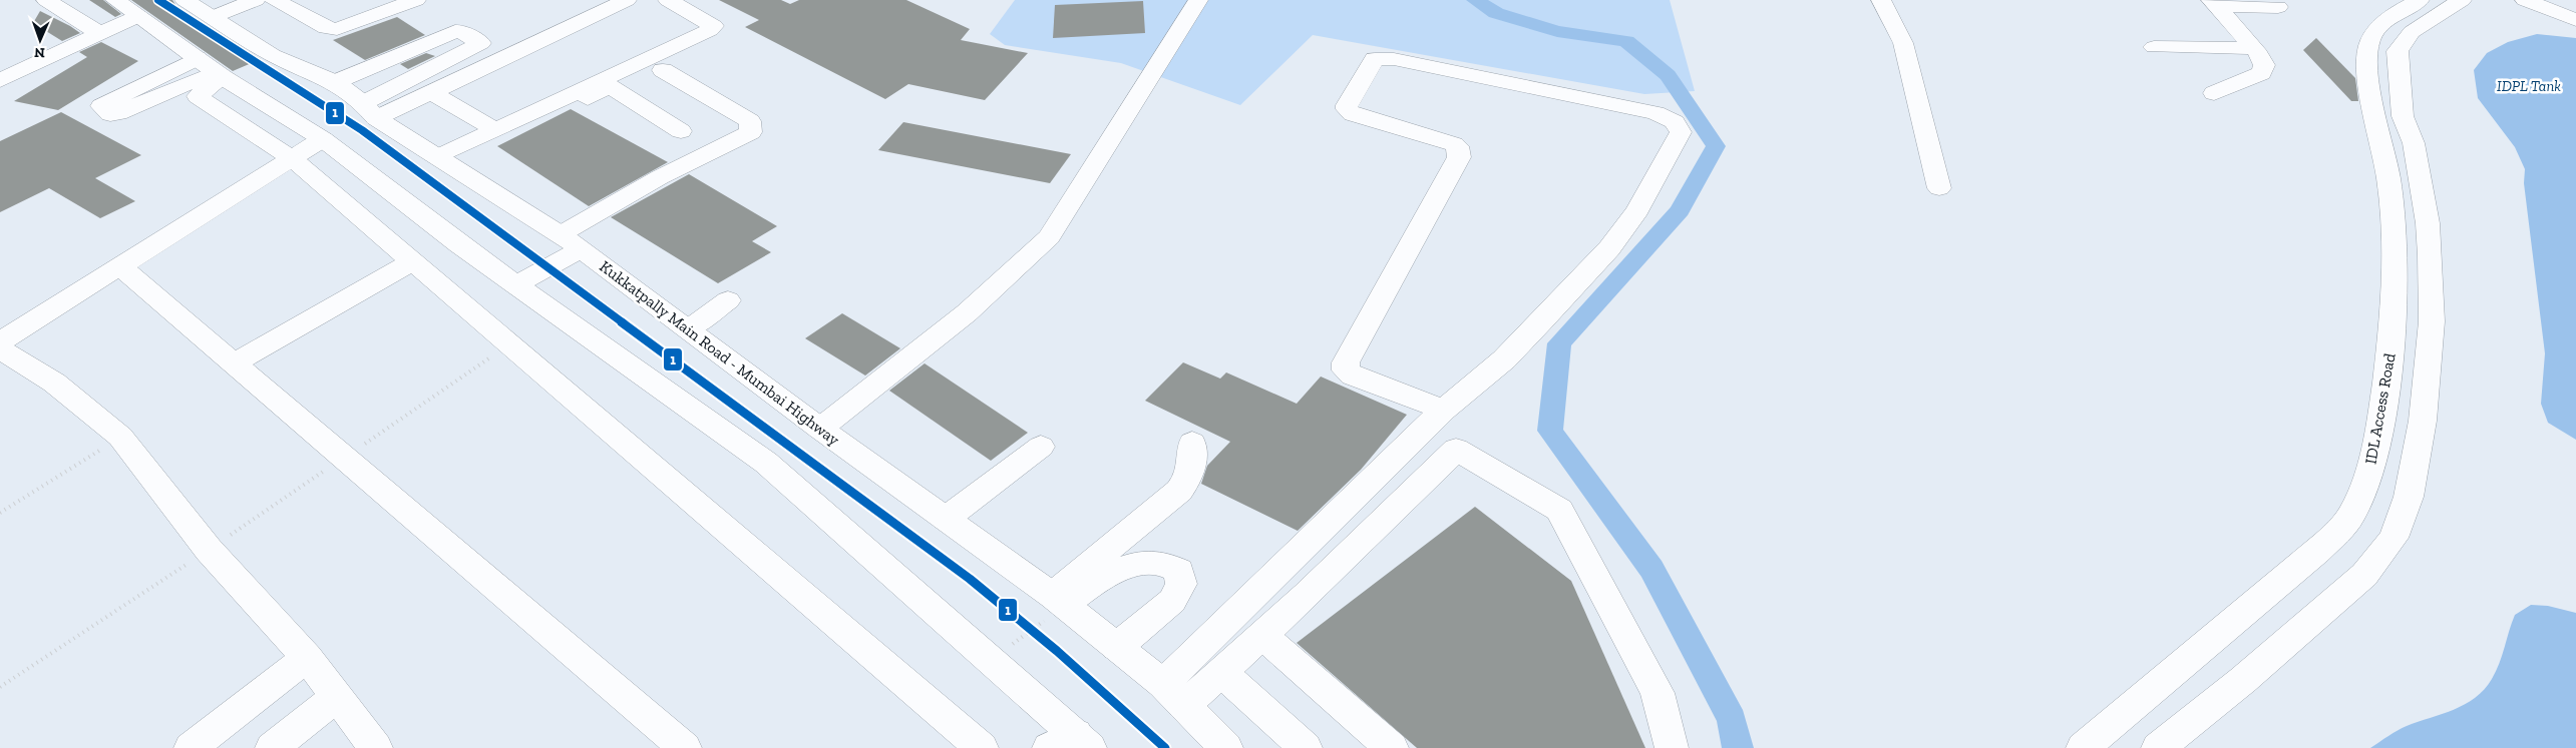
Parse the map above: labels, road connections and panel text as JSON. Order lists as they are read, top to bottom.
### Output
{
  "streets": {
    "main road": ["Kukkatpally Main Road - Mumbai Highway", "IDL Access Road"]
  },
  "water": ["IDPL Tank"],
  "lines": ["transit line 1"],
  "north": "bottom"
}
